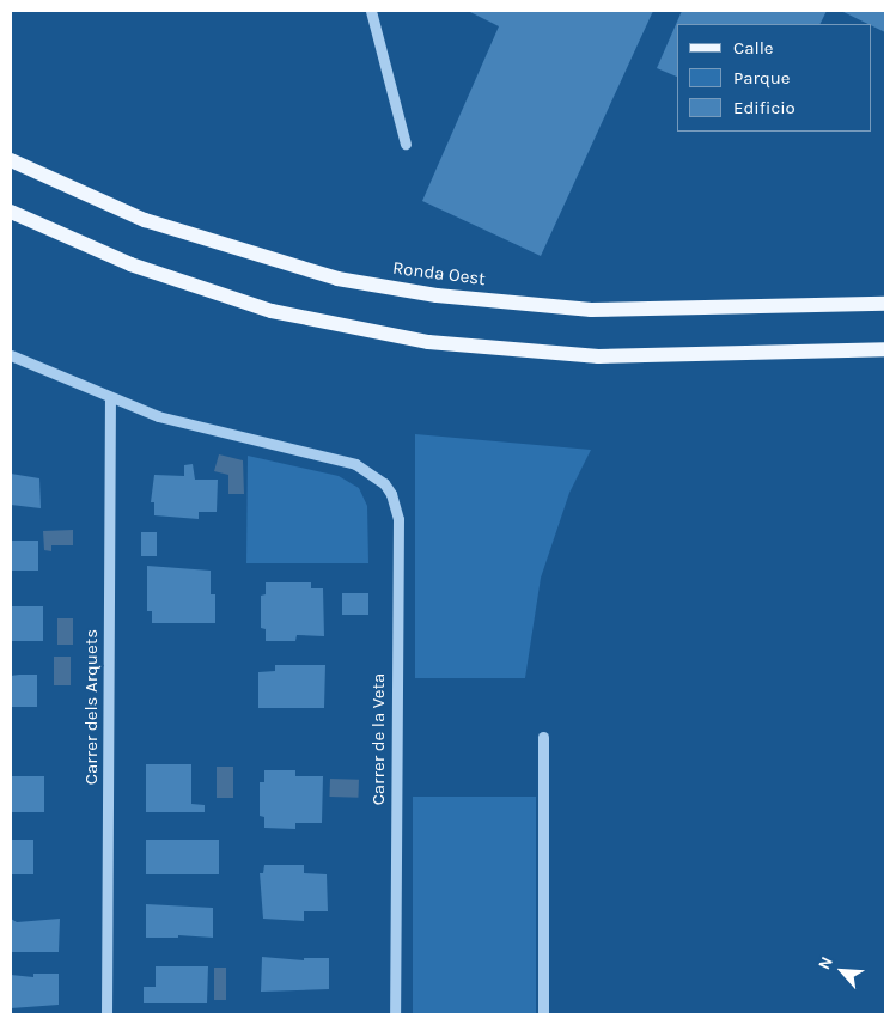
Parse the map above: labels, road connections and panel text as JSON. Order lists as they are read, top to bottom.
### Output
{
  "streets": {
    "main road": ["Ronda Oest"],
    "street": ["Carrer dels Arquets", "Carrer de la Veta"]
  },
  "crossings": [
    ["Carrer dels Arquets", "Carrer de la Veta"]
  ],
  "legend": ["Calle", "Parque", "Edificio"],
  "north": "top left"
}
